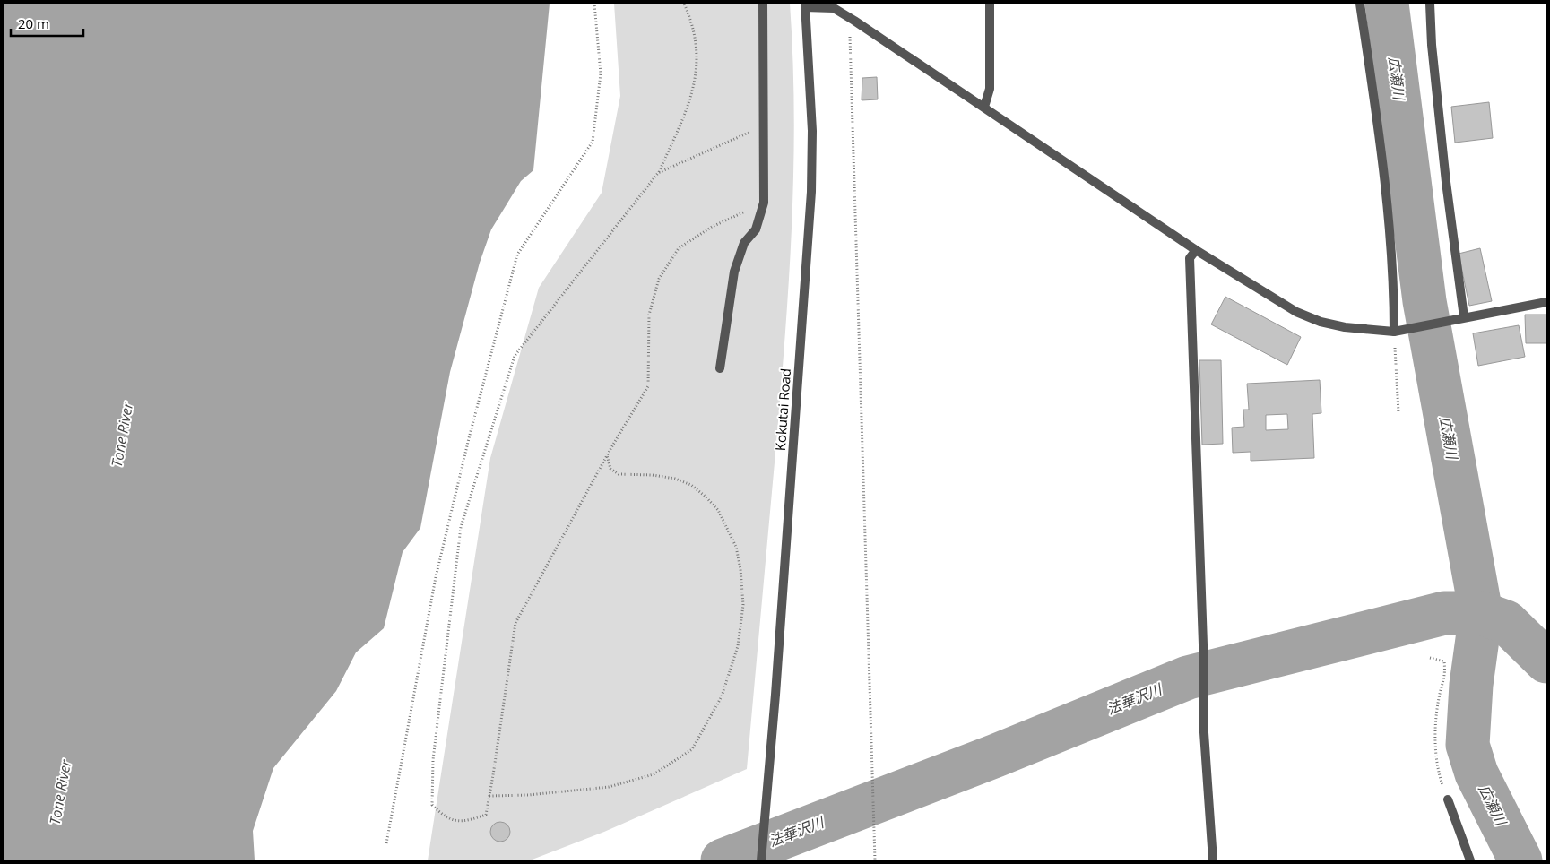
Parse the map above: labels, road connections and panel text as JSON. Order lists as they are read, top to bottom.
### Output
{
  "streets": {
    "street": ["Kokutai Road"]
  },
  "water": ["広瀬川", "Tone River", "法華沢川"],
  "scale_bar": "20 m"
}
